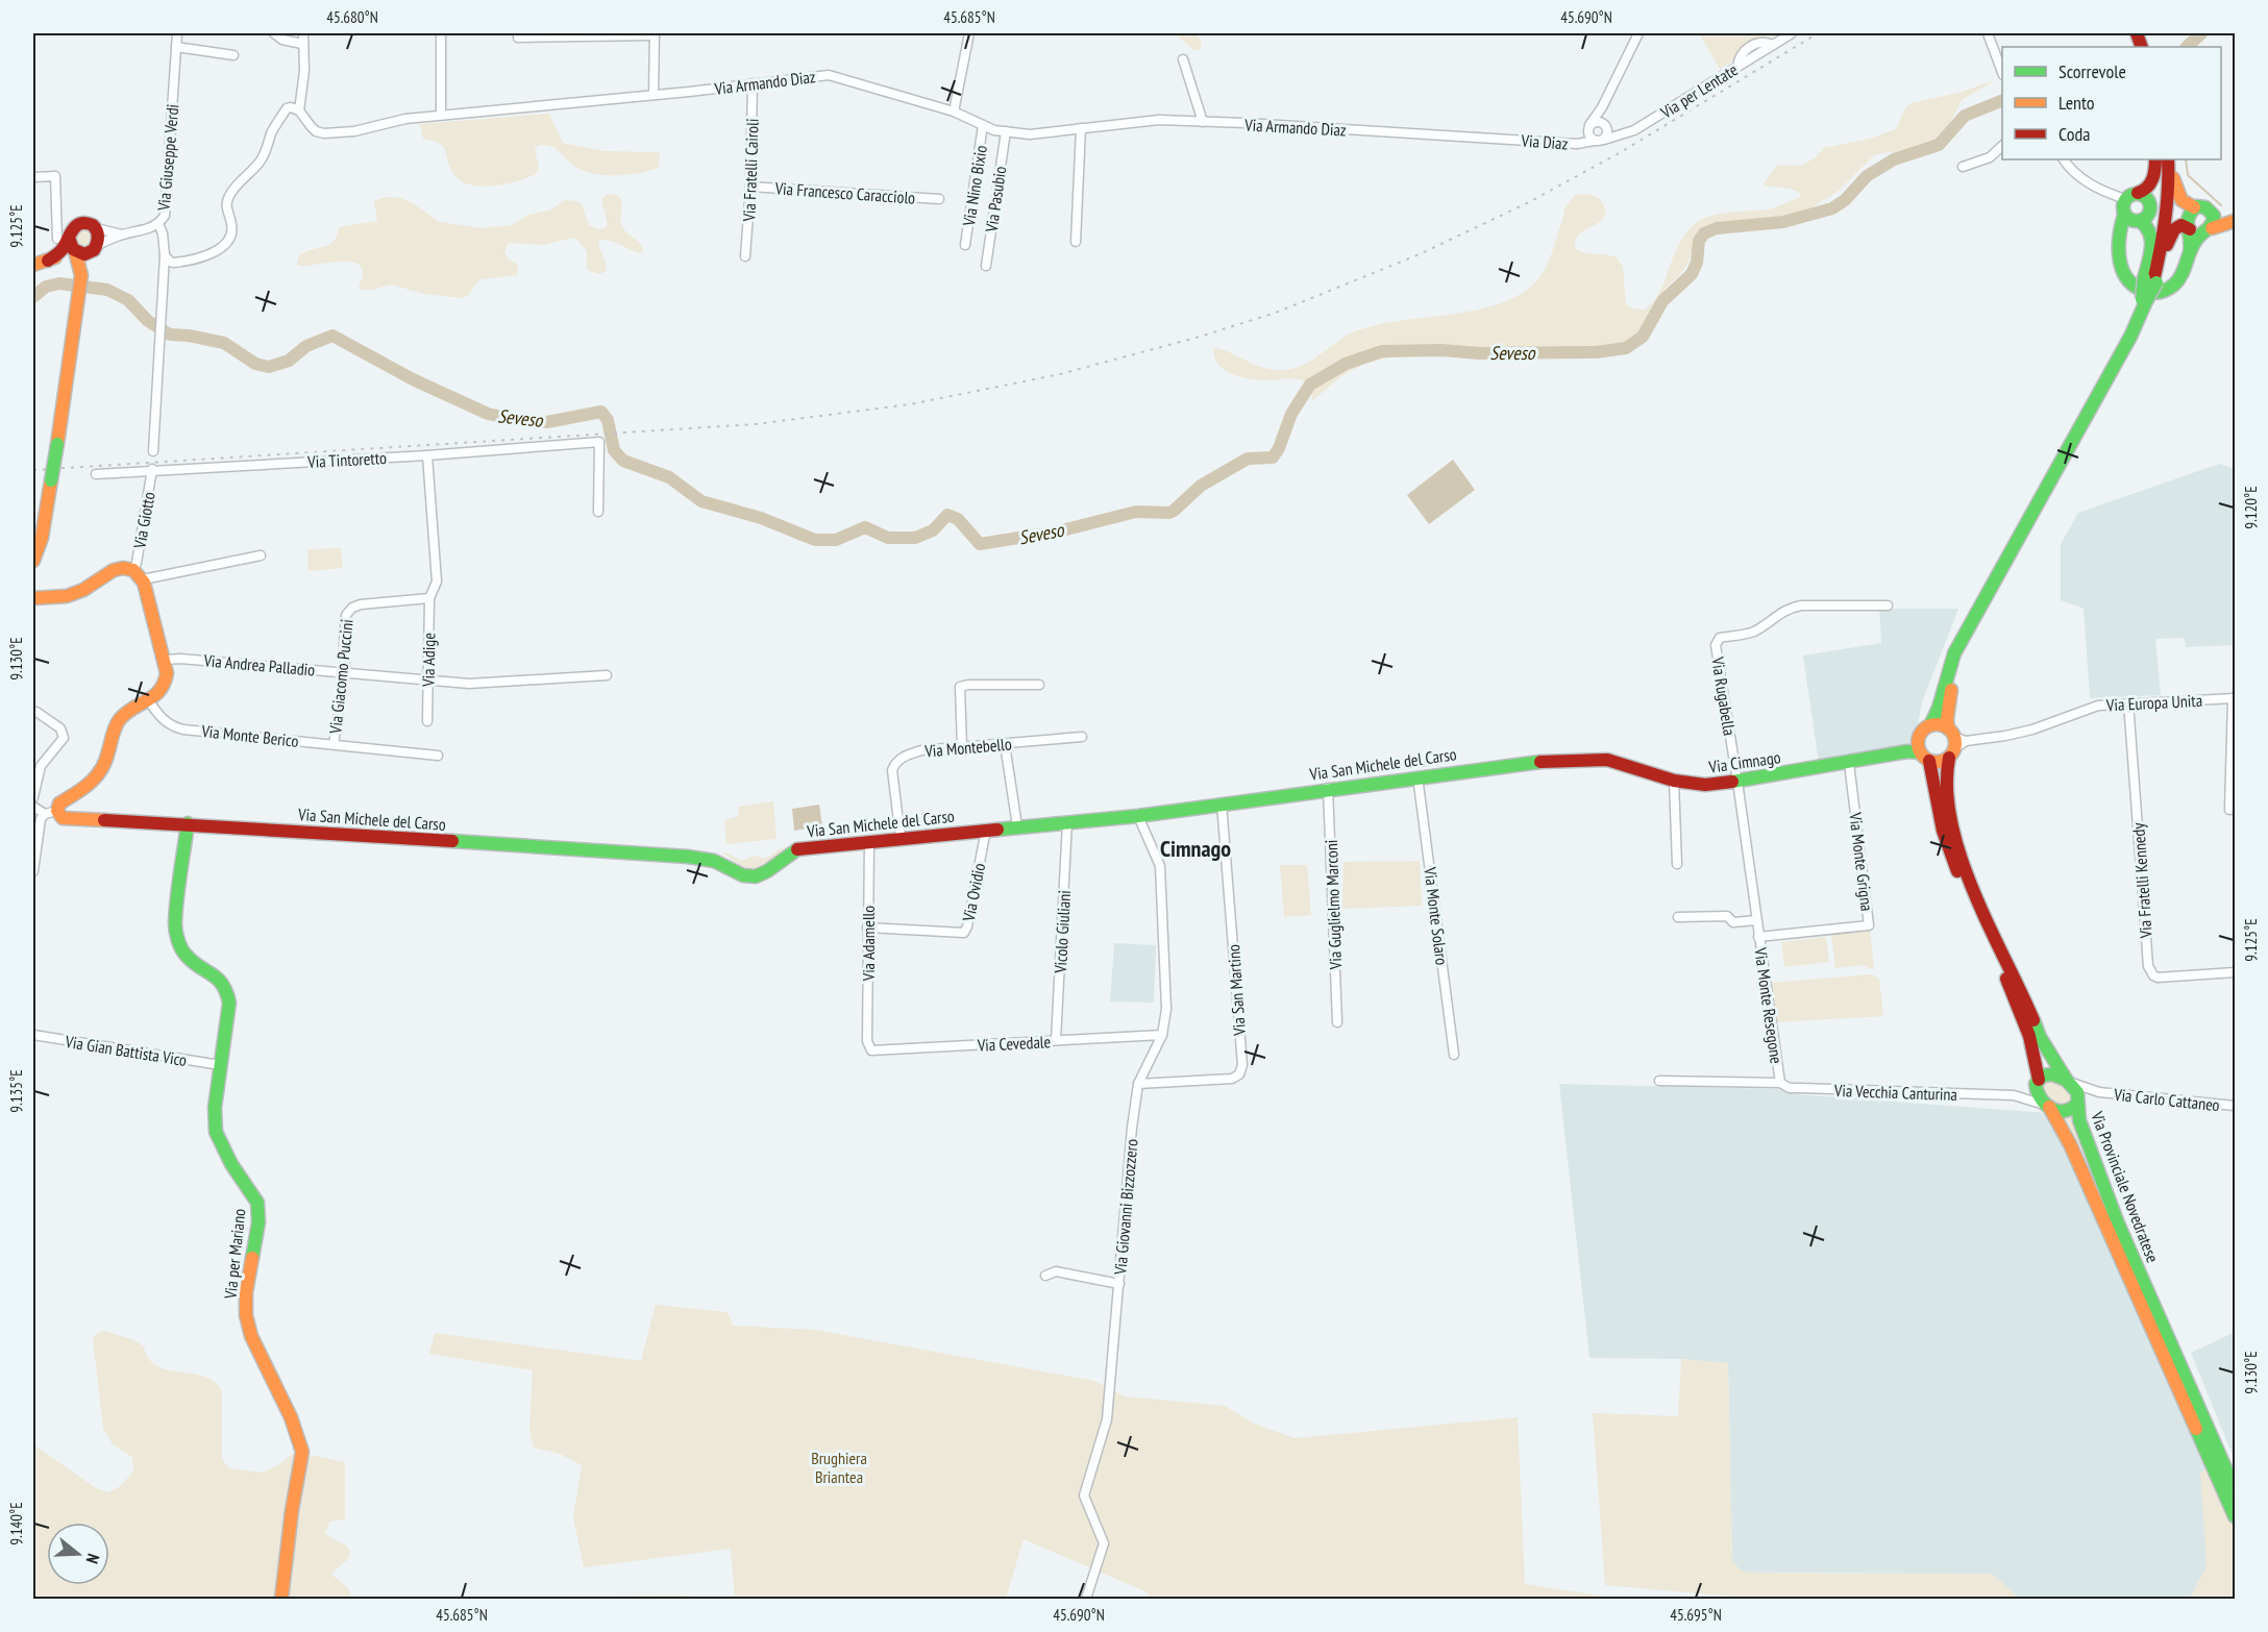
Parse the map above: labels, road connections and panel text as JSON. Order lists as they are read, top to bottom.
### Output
{
  "streets": {
    "street": [
      "Via Armando Diaz",
      "Via per Lentate",
      "Via Diaz",
      "Via Giuseppe Verdi",
      "Via Fratelli Cairoli",
      "Via Nino Bixio",
      "Via Francesco Caracciolo",
      "Via Pasubio",
      "Via Tintoretto",
      "Via Giotto",
      "Via Adige",
      "Via Andrea Palladio",
      "Via Giacomo Puccini",
      "Via Rugabella",
      "Via Europa Unita",
      "Via Monte Berico",
      "Via Montebello",
      "Via Cimnago",
      "Via San Michele del Carso",
      "Via Monte Grigna",
      "Via Fratelli Kennedy",
      "Via Ovidio",
      "Via Guglielmo Marconi",
      "Via Monte Solaro",
      "Vicolo Giuliani",
      "Via Adamello",
      "Via San Martino",
      "Via Monte Resegone",
      "Via Cevedale",
      "Via Gian Battista Vico",
      "Via Vecchia Canturina",
      "Via Carlo Cattaneo",
      "Via Provinciale Novedratese",
      "Via Giovanni Bizzozzero",
      "Via per Mariano"
    ]
  },
  "crossings": [
    ["Via Armando Diaz", "Via Diaz"],
    ["Via Armando Diaz", "Via Fratelli Cairoli"],
    ["Via Armando Diaz", "Via Nino Bixio"],
    ["Via Armando Diaz", "Via Pasubio"],
    ["Via per Lentate", "Via Diaz"],
    ["Via Fratelli Cairoli", "Via Francesco Caracciolo"],
    ["Via Tintoretto", "Via Giotto"],
    ["Via Adige", "Via Andrea Palladio"],
    ["Via Adige", "Via Giacomo Puccini"],
    ["Via Andrea Palladio", "Via Giacomo Puccini"],
    ["Via Giacomo Puccini", "Via Monte Berico"],
    ["Via Rugabella", "Via Cimnago"],
    ["Via Rugabella", "Via Monte Resegone"],
    ["Via Europa Unita", "Via Cimnago"],
    ["Via Europa Unita", "Via Fratelli Kennedy"],
    ["Via Europa Unita", "Via Provinciale Novedratese"],
    ["Via Montebello", "Via San Michele del Carso"],
    ["Via Cimnago", "Via San Michele del Carso"],
    ["Via Cimnago", "Via Monte Grigna"],
    ["Via Cimnago", "Via Monte Resegone"],
    ["Via Cimnago", "Via Provinciale Novedratese"],
    ["Via San Michele del Carso", "Via Ovidio"],
    ["Via San Michele del Carso", "Via Guglielmo Marconi"],
    ["Via San Michele del Carso", "Via Monte Solaro"],
    ["Via San Michele del Carso", "Vicolo Giuliani"],
    ["Via San Michele del Carso", "Via Adamello"],
    ["Via San Michele del Carso", "Via San Martino"],
    ["Via San Michele del Carso", "Via Giovanni Bizzozzero"],
    ["Via San Michele del Carso", "Via per Mariano"],
    ["Via Monte Grigna", "Via Monte Resegone"],
    ["Via Ovidio", "Via Adamello"],
    ["Vicolo Giuliani", "Via Cevedale"],
    ["Via Adamello", "Via Cevedale"],
    ["Via San Martino", "Via Giovanni Bizzozzero"],
    ["Via Monte Resegone", "Via Vecchia Canturina"],
    ["Via Cevedale", "Via Giovanni Bizzozzero"],
    ["Via Gian Battista Vico", "Via per Mariano"],
    ["Via Vecchia Canturina", "Via Carlo Cattaneo"],
    ["Via Vecchia Canturina", "Via Provinciale Novedratese"],
    ["Via Carlo Cattaneo", "Via Provinciale Novedratese"]
  ],
  "districts": ["Cimnago"],
  "water": ["Seveso"],
  "parks": ["Brughiera Briantea"],
  "legend": ["Scorrevole", "Lento", "Coda"],
  "north": "right",
  "coordinates": [
    "45.680°N",
    "45.685°N",
    "45.690°N",
    "9.125°E",
    "9.120°E",
    "9.130°E",
    "9.135°E",
    "9.140°E",
    "45.695°N"
  ]
}
